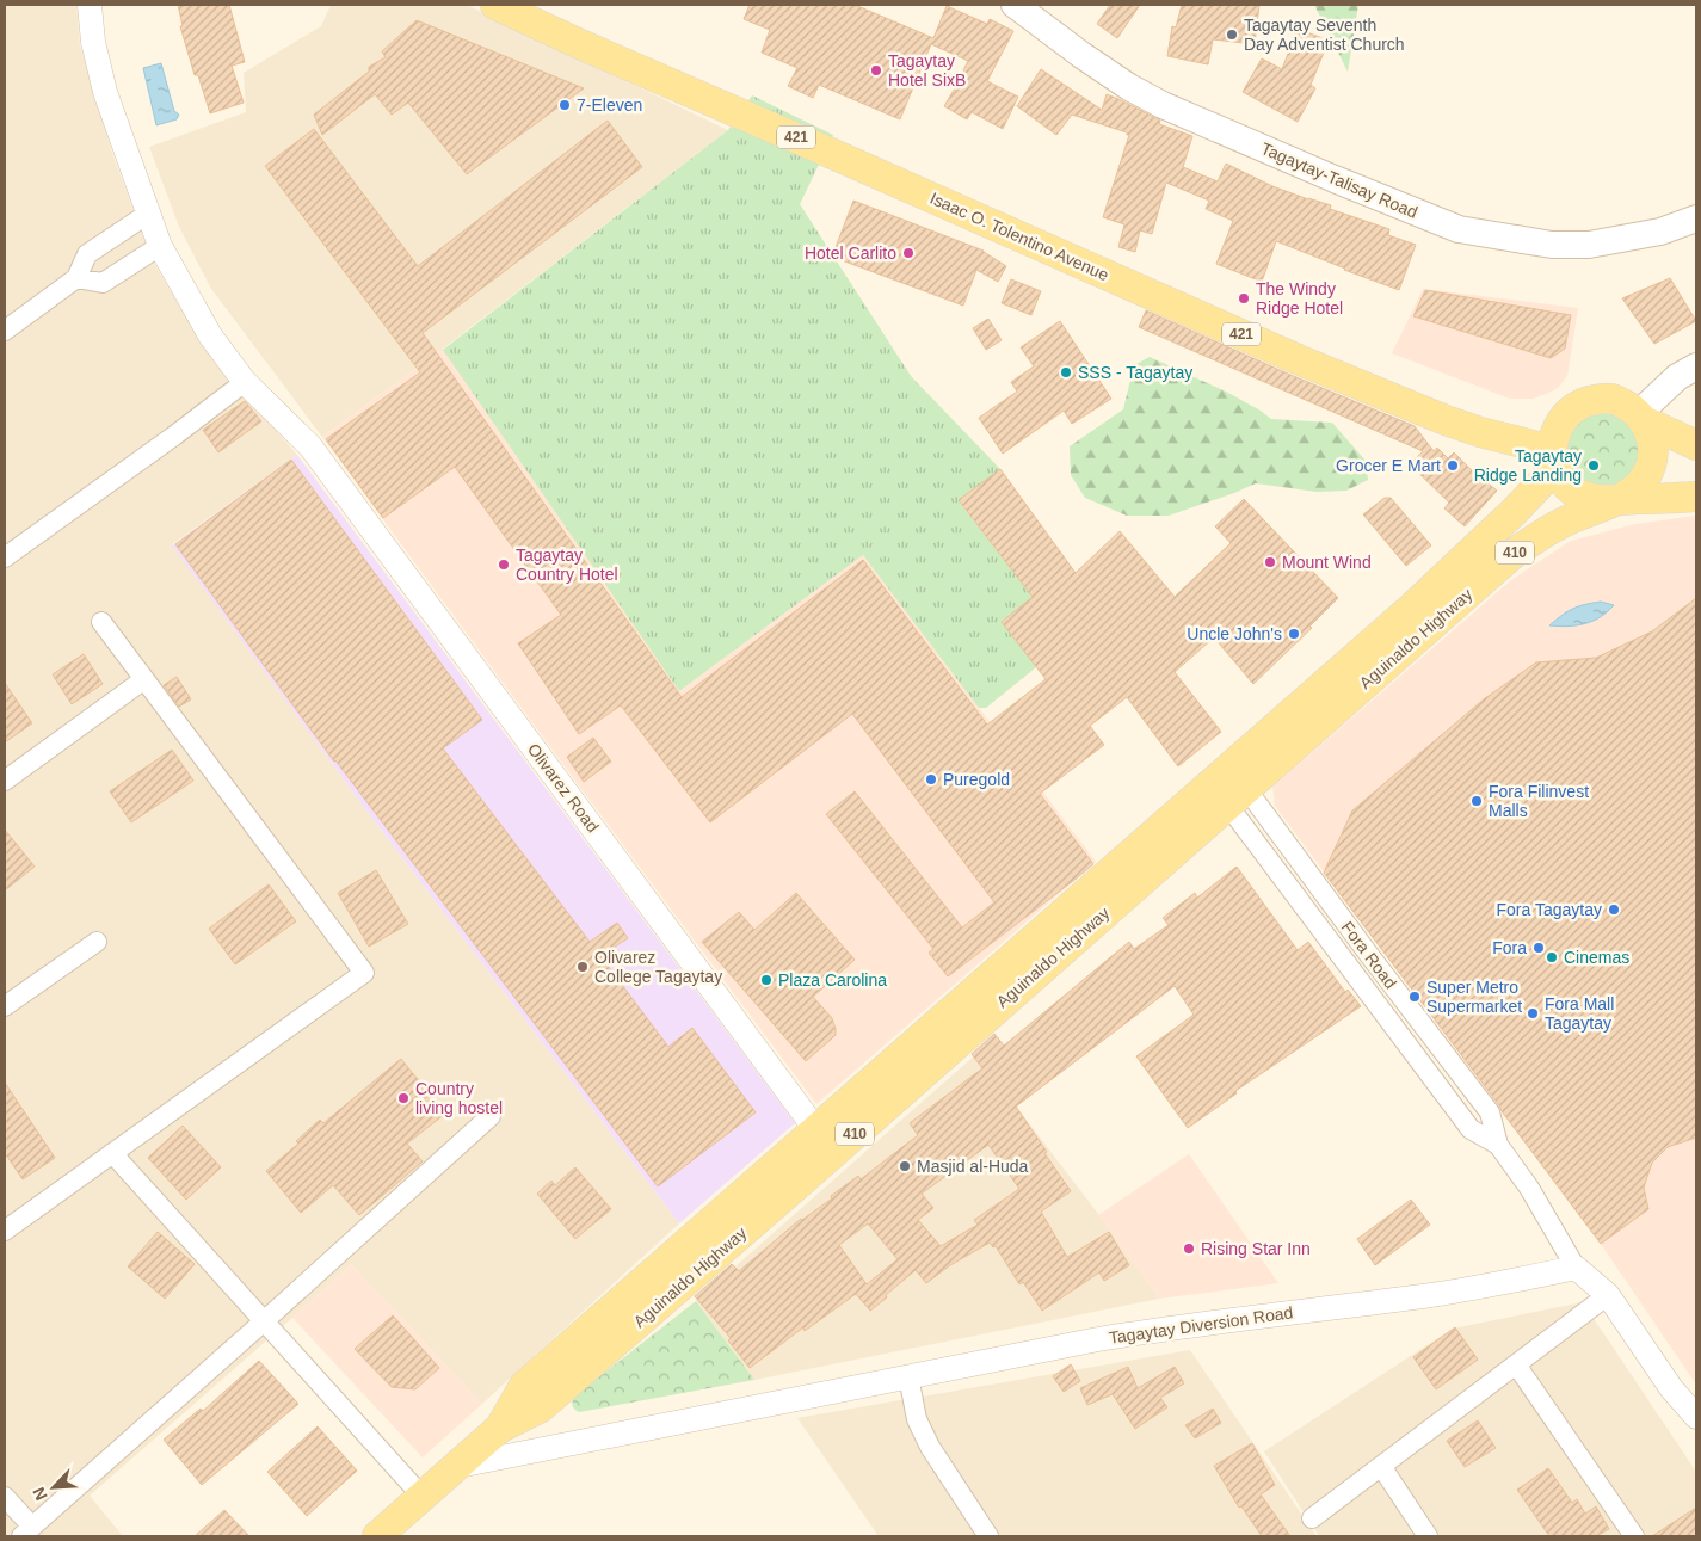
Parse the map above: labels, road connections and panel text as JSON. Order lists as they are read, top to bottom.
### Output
{
  "streets": {
    "main road": [
      "421",
      "Tagaytay-Talisay Road",
      "Isaac O. Tolentino Avenue",
      "410",
      "Aguinaldo Highway"
    ],
    "street": ["Olivarez Road", "Fora Road", "Tagaytay Diversion Road"]
  },
  "crossings": [
    ["Isaac O. Tolentino Avenue", "410"],
    ["Isaac O. Tolentino Avenue", "Aguinaldo Highway"],
    ["410", "Aguinaldo Highway"],
    ["Aguinaldo Highway", "Olivarez Road"],
    ["Aguinaldo Highway", "Fora Road"],
    ["Aguinaldo Highway", "Tagaytay Diversion Road"],
    ["Fora Road", "Tagaytay Diversion Road"]
  ],
  "places": [
    "Tagaytay Seventh Day Adventist Church",
    "Tagaytay Hotel SixB",
    "7-Eleven",
    "Hotel Carlito",
    "The Windy Ridge Hotel",
    "SSS - Tagaytay",
    "Grocer E Mart",
    "Tagaytay Ridge Landing",
    "Mount Wind",
    "Tagaytay Country Hotel",
    "Uncle John's",
    "Puregold",
    "Fora Filinvest Malls",
    "Fora Tagaytay",
    "Fora",
    "Cinemas",
    "Olivarez College Tagaytay",
    "Plaza Carolina",
    "Super Metro Supermarket",
    "Fora Mall Tagaytay",
    "Country living hostel",
    "Masjid al-Huda",
    "Rising Star Inn"
  ],
  "north": "bottom left"
}
